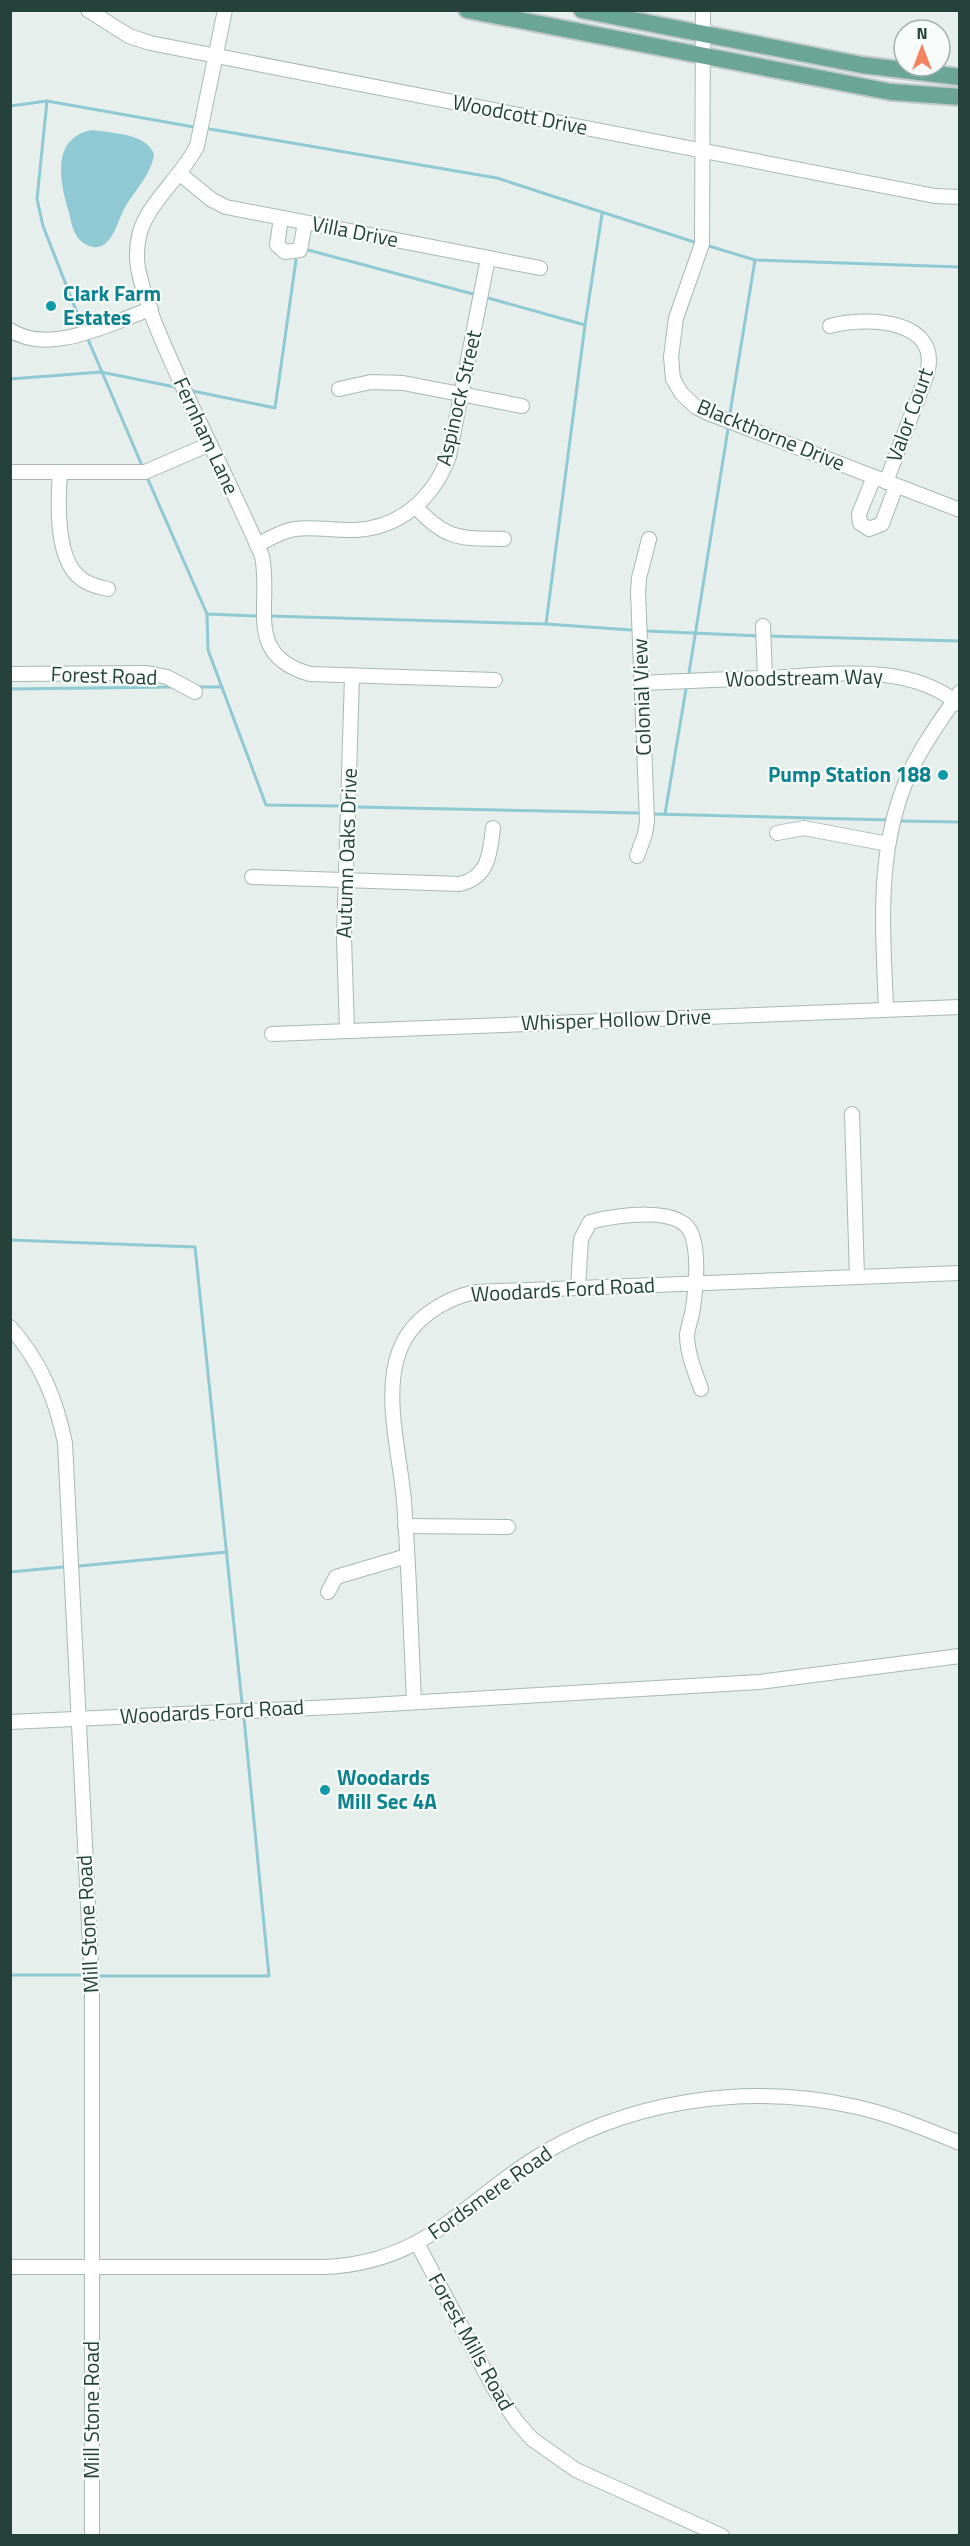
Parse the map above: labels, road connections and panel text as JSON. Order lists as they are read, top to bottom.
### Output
{
  "streets": {
    "street": [
      "Woodcott Drive",
      "Villa Drive",
      "Aspinock Street",
      "Valor Court",
      "Blackthorne Drive",
      "Fernham Lane",
      "Forest Road",
      "Woodstream Way",
      "Colonial View",
      "Autumn Oaks Drive",
      "Whisper Hollow Drive",
      "Woodards Ford Road",
      "Mill Stone Road",
      "Fordsmere Road",
      "Forest Mills Road"
    ]
  },
  "crossings": [
    ["Woodcott Drive", "Blackthorne Drive"],
    ["Woodcott Drive", "Fernham Lane"],
    ["Villa Drive", "Aspinock Street"],
    ["Villa Drive", "Fernham Lane"],
    ["Aspinock Street", "Fernham Lane"],
    ["Valor Court", "Blackthorne Drive"],
    ["Fernham Lane", "Autumn Oaks Drive"],
    ["Woodstream Way", "Colonial View"],
    ["Autumn Oaks Drive", "Whisper Hollow Drive"],
    ["Woodards Ford Road", "Mill Stone Road"],
    ["Mill Stone Road", "Fordsmere Road"],
    ["Fordsmere Road", "Forest Mills Road"]
  ],
  "places": ["Clark Farm Estates", "Pump Station 188", "Woodards Mill Sec 4A"],
  "north": "top"
}
